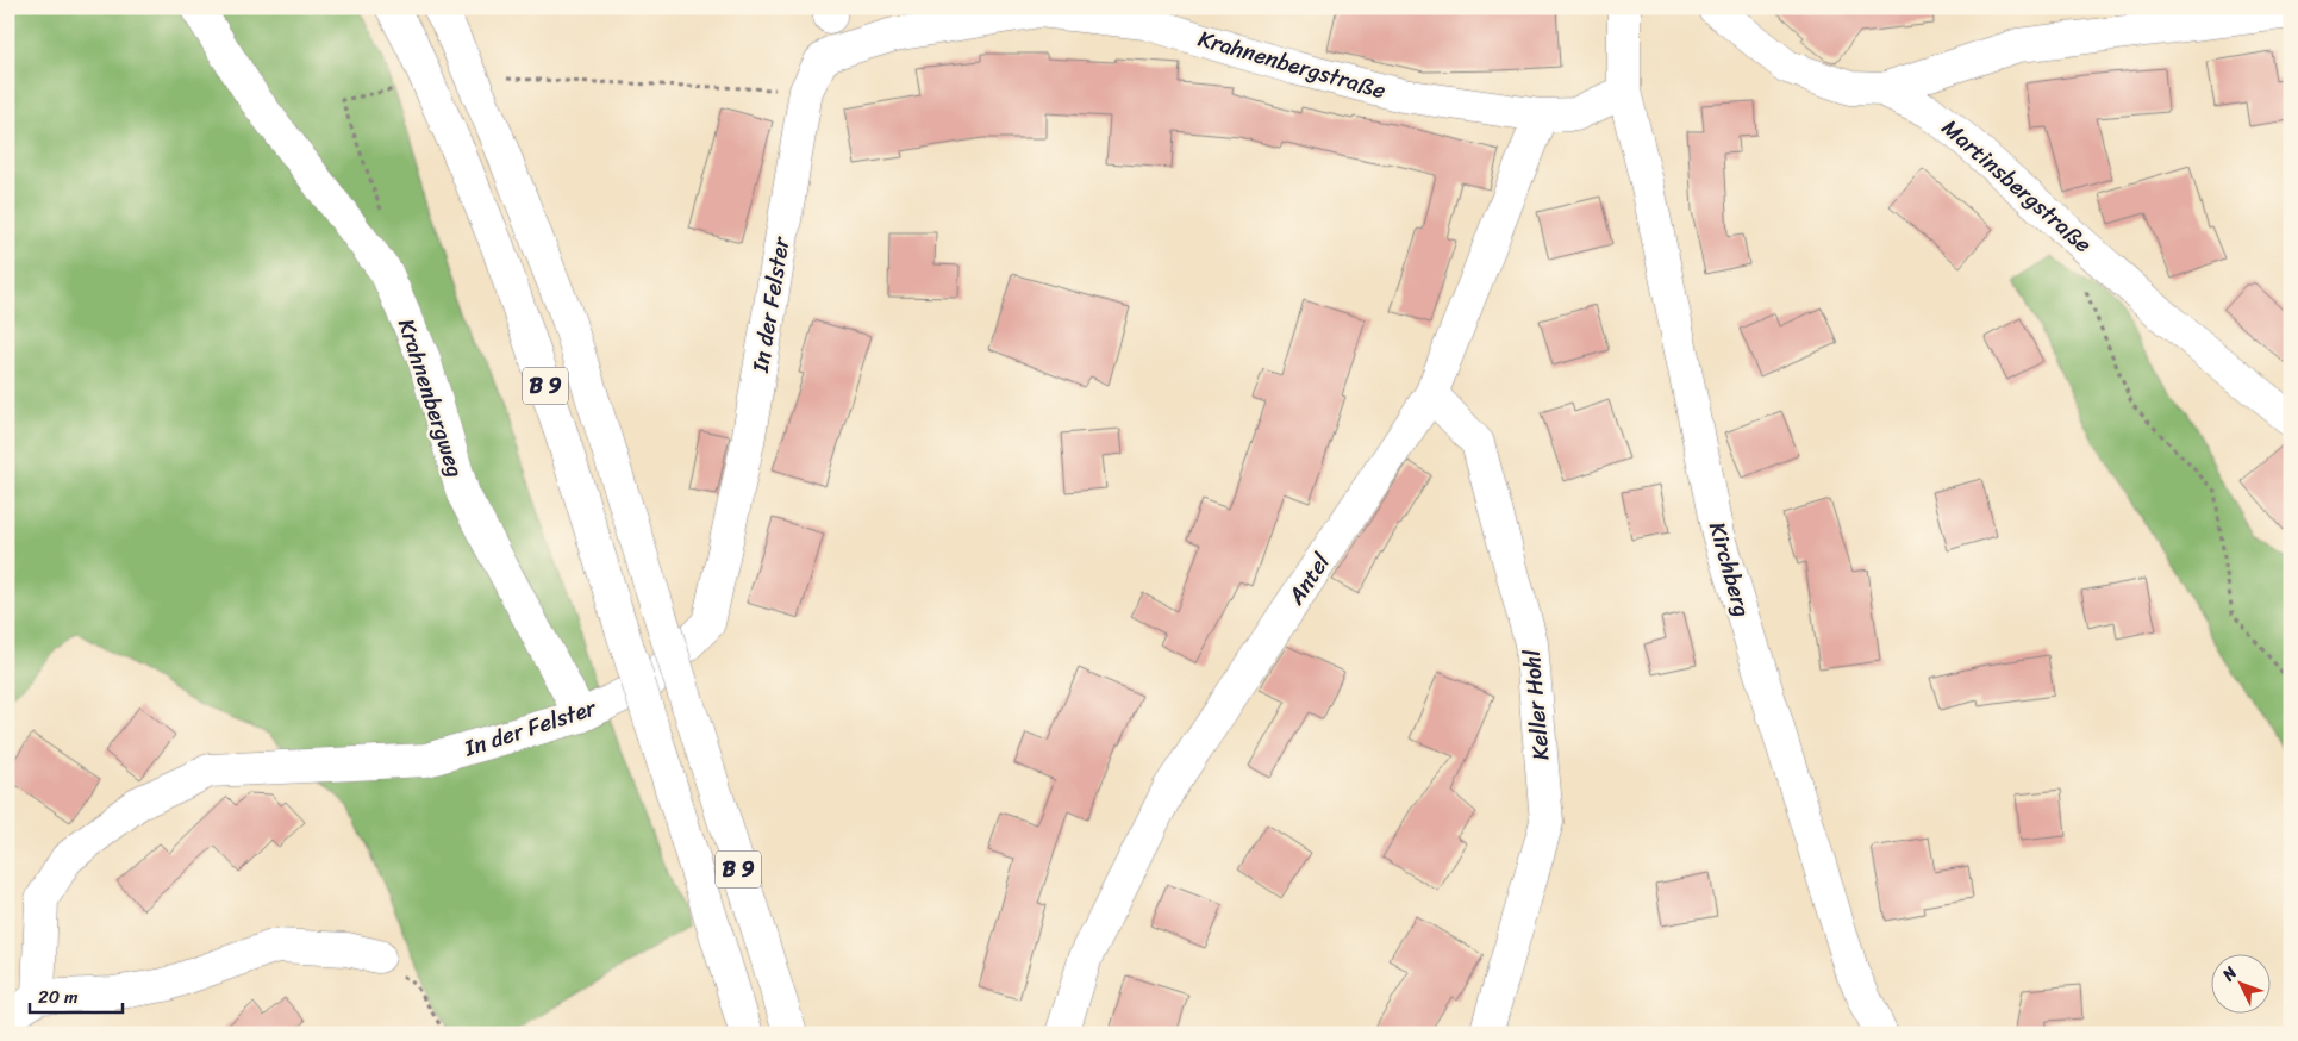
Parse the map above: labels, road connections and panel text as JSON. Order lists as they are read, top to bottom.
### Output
{
  "streets": {
    "main road": [
      "Krahnenbergstraße",
      "Martinsbergstraße",
      "In der Felster",
      "B 9",
      "Krahnenbergweg",
      "Kirchberg",
      "Antel",
      "Keller Hohl"
    ]
  },
  "crossings": [
    ["Krahnenbergstraße", "In der Felster"],
    ["Krahnenbergstraße", "Kirchberg"],
    ["Krahnenbergstraße", "Antel"],
    ["In der Felster", "Krahnenbergweg"],
    ["Antel", "Keller Hohl"]
  ],
  "scale_bar": "20 m",
  "north": "top left"
}
